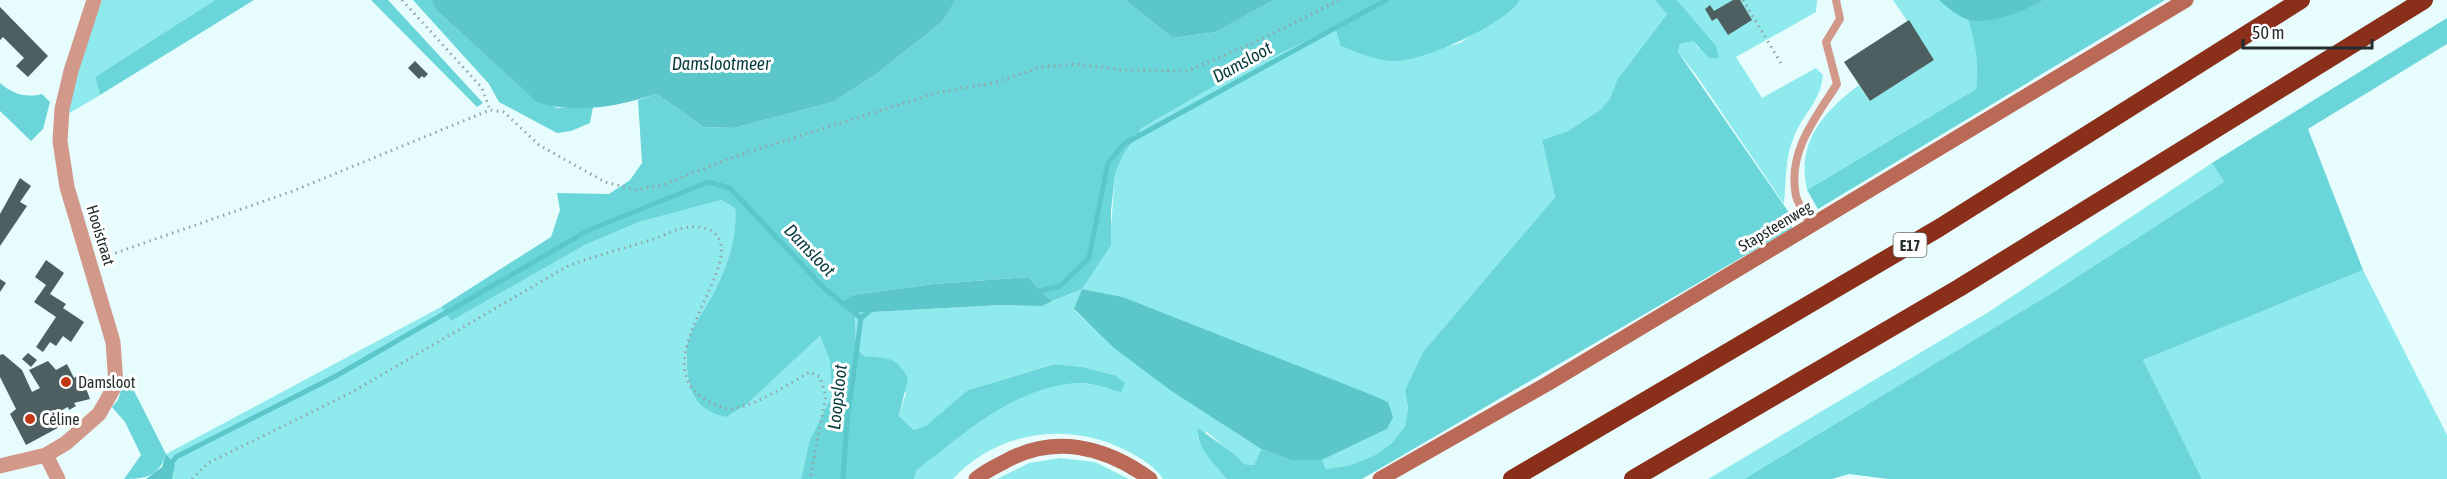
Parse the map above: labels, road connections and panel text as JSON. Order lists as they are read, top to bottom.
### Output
{
  "streets": {
    "highway": ["E17"],
    "street": ["Stapsteenweg", "Hooistraat"]
  },
  "water": ["Damsloot", "Damslootmeer", "Loopsloot"],
  "places": ["Damsloot", "Céline"],
  "scale_bar": "50 m"
}
